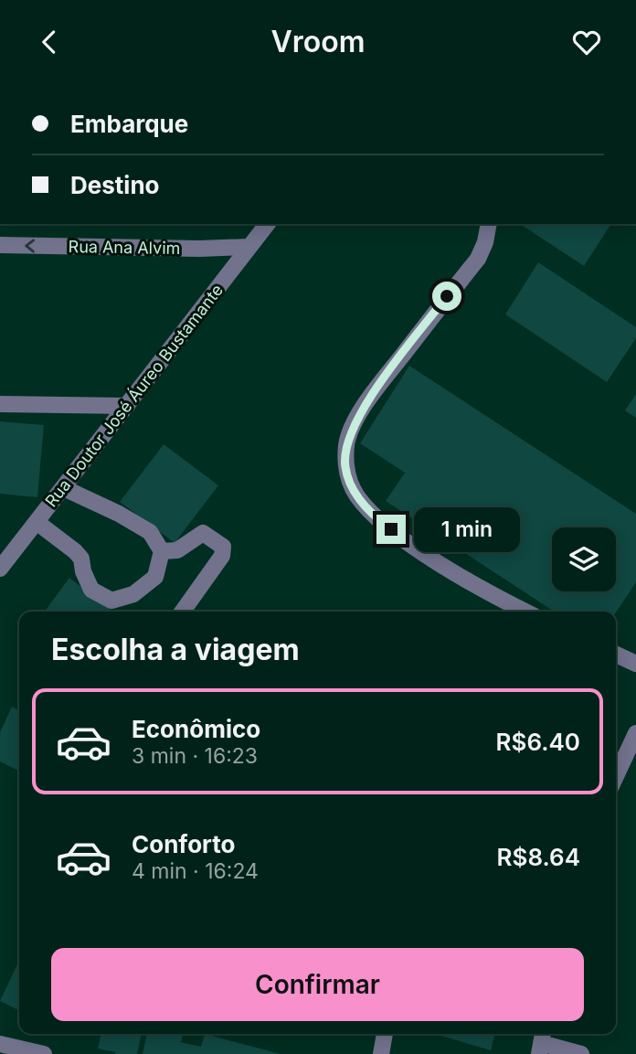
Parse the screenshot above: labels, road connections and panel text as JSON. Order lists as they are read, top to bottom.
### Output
{
  "streets": {
    "street": ["Rua Ana Alvim", "Rua Doutor José Áureo Bustamante"]
  },
  "crossings": [
    ["Rua Ana Alvim", "Rua Doutor José Áureo Bustamante"]
  ],
  "one_way": ["Rua Ana Alvim"],
  "page": {
    "header": "Vroom",
    "banner": ["Embarque", "Destino"],
    "bubble": "1 min",
    "heading": "Escolha a viagem",
    "list": [
      {
        "name": "Econômico",
        "note": "3 min · 16:23",
        "value": "R$6.40"
      },
      {
        "name": "Conforto",
        "note": "4 min · 16:24",
        "value": "R$8.64"
      }
    ],
    "buttons": "Confirmar"
  }
}
